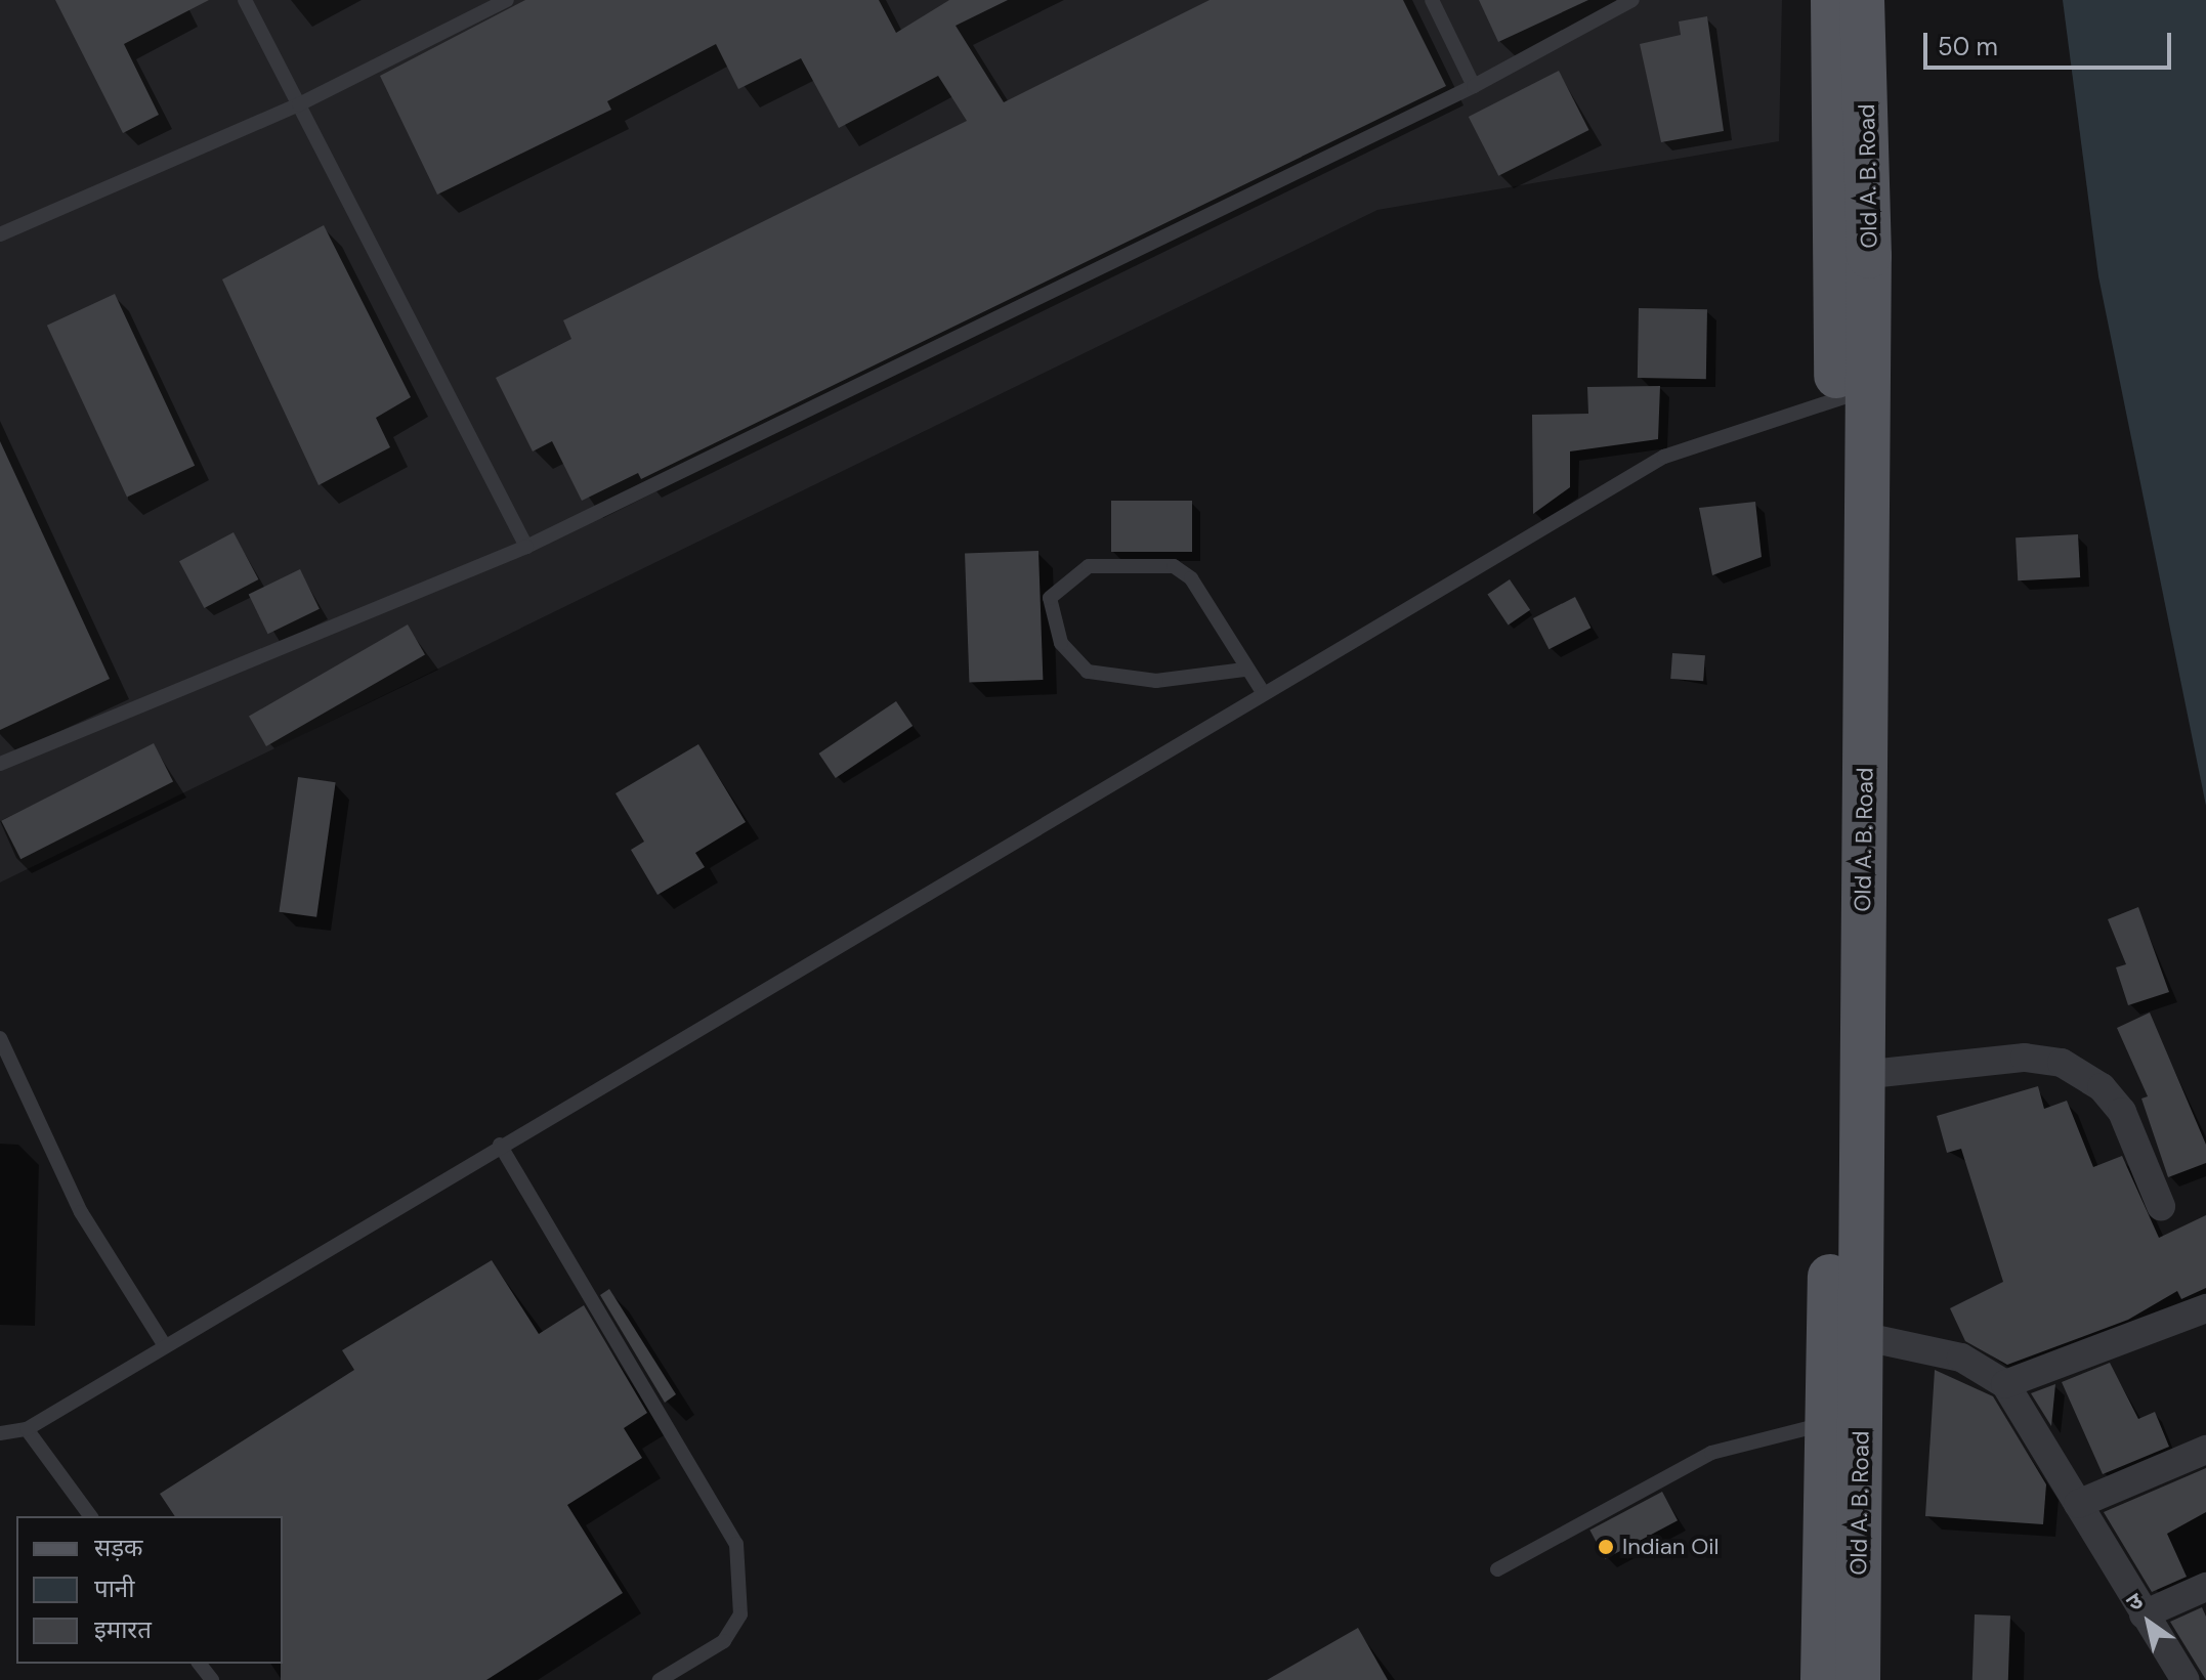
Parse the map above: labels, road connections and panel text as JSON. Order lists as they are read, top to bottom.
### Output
{
  "streets": {
    "main road": ["Old A. B. Road"]
  },
  "places": ["Indian Oil"],
  "legend": ["सड़क", "पानी", "इमारत"],
  "scale_bar": "50 m",
  "north": "top left"
}
